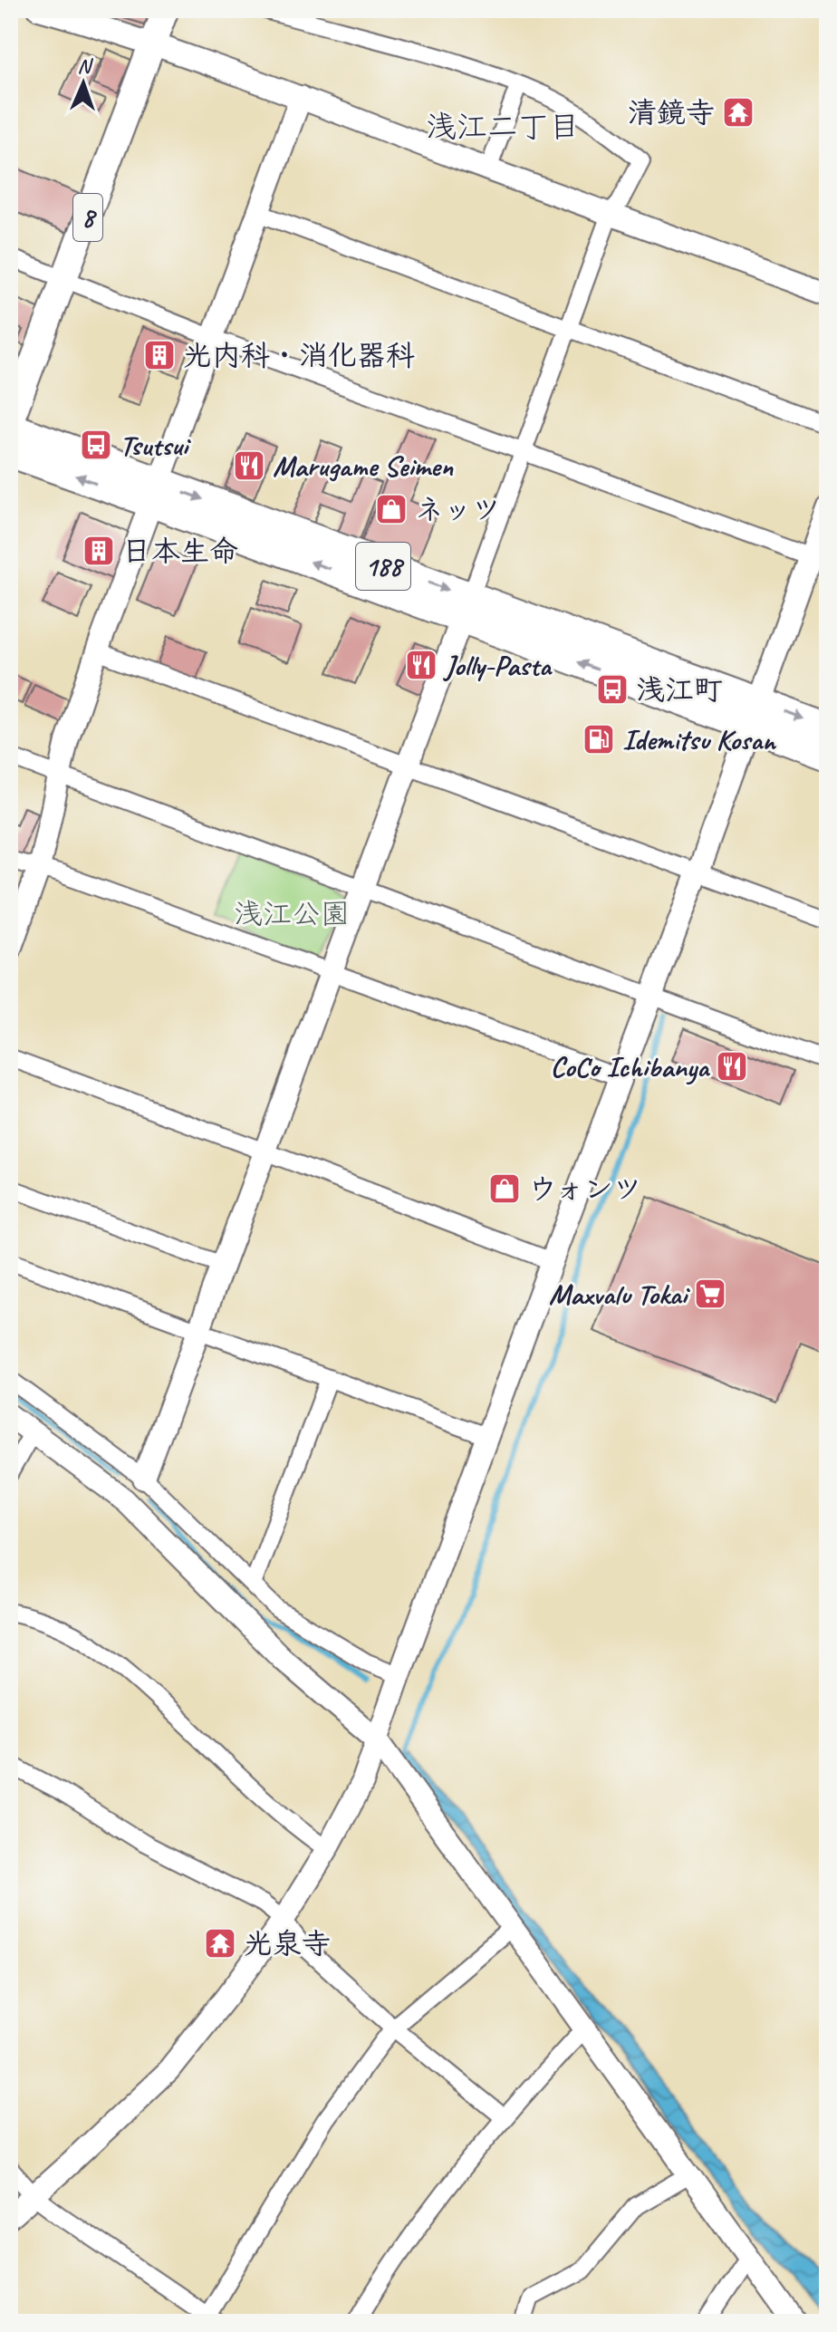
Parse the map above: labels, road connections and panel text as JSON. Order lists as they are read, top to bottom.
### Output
{
  "streets": {
    "highway": ["188"],
    "main road": ["8"]
  },
  "crossings": [
    ["8", "188"]
  ],
  "districts": ["浅江二丁目"],
  "parks": ["浅江公園"],
  "places": {
    "temple": ["清鏡寺", "光泉寺"],
    "building": ["光内科・消化器科", "日本生命"],
    "bus stop": ["Tsutsui", "浅江町"],
    "restaurant": ["Marugame Seimen", "Jolly-Pasta", "CoCo Ichibanya"],
    "shop": ["ネッツ", "ウォンツ"],
    "fuel station": ["Idemitsu Kosan"],
    "supermarket": ["Maxvalu Tokai"]
  },
  "north": "top"
}
